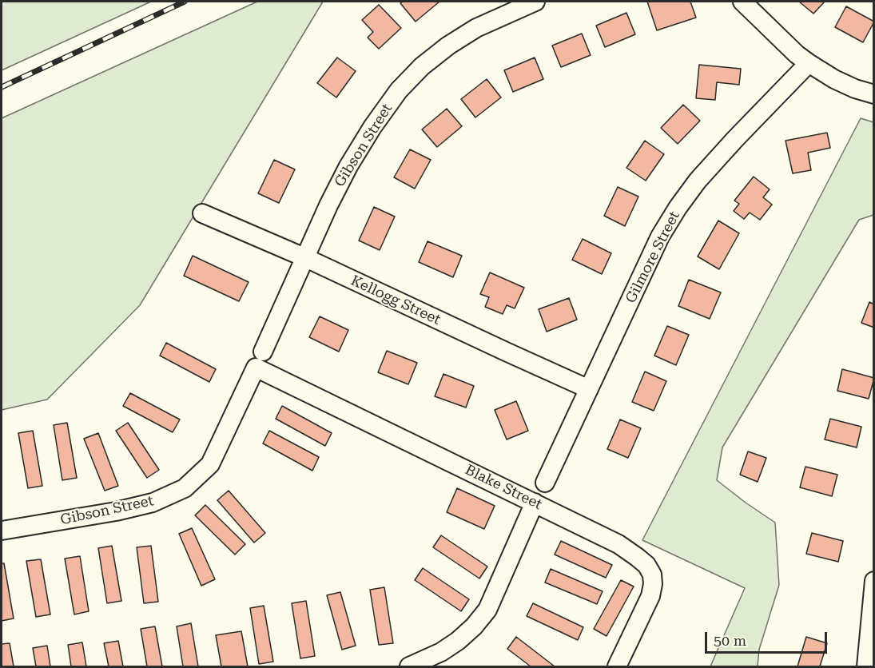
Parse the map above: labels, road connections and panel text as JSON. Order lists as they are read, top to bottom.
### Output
{
  "streets": {
    "street": [
      "Gibson Street",
      "Gilmore Street",
      "Kellogg Street",
      "Blake Street"
    ]
  },
  "crossings": [
    ["Gibson Street", "Kellogg Street"],
    ["Gibson Street", "Blake Street"],
    ["Gilmore Street", "Kellogg Street"]
  ],
  "scale_bar": "50 m"
}
